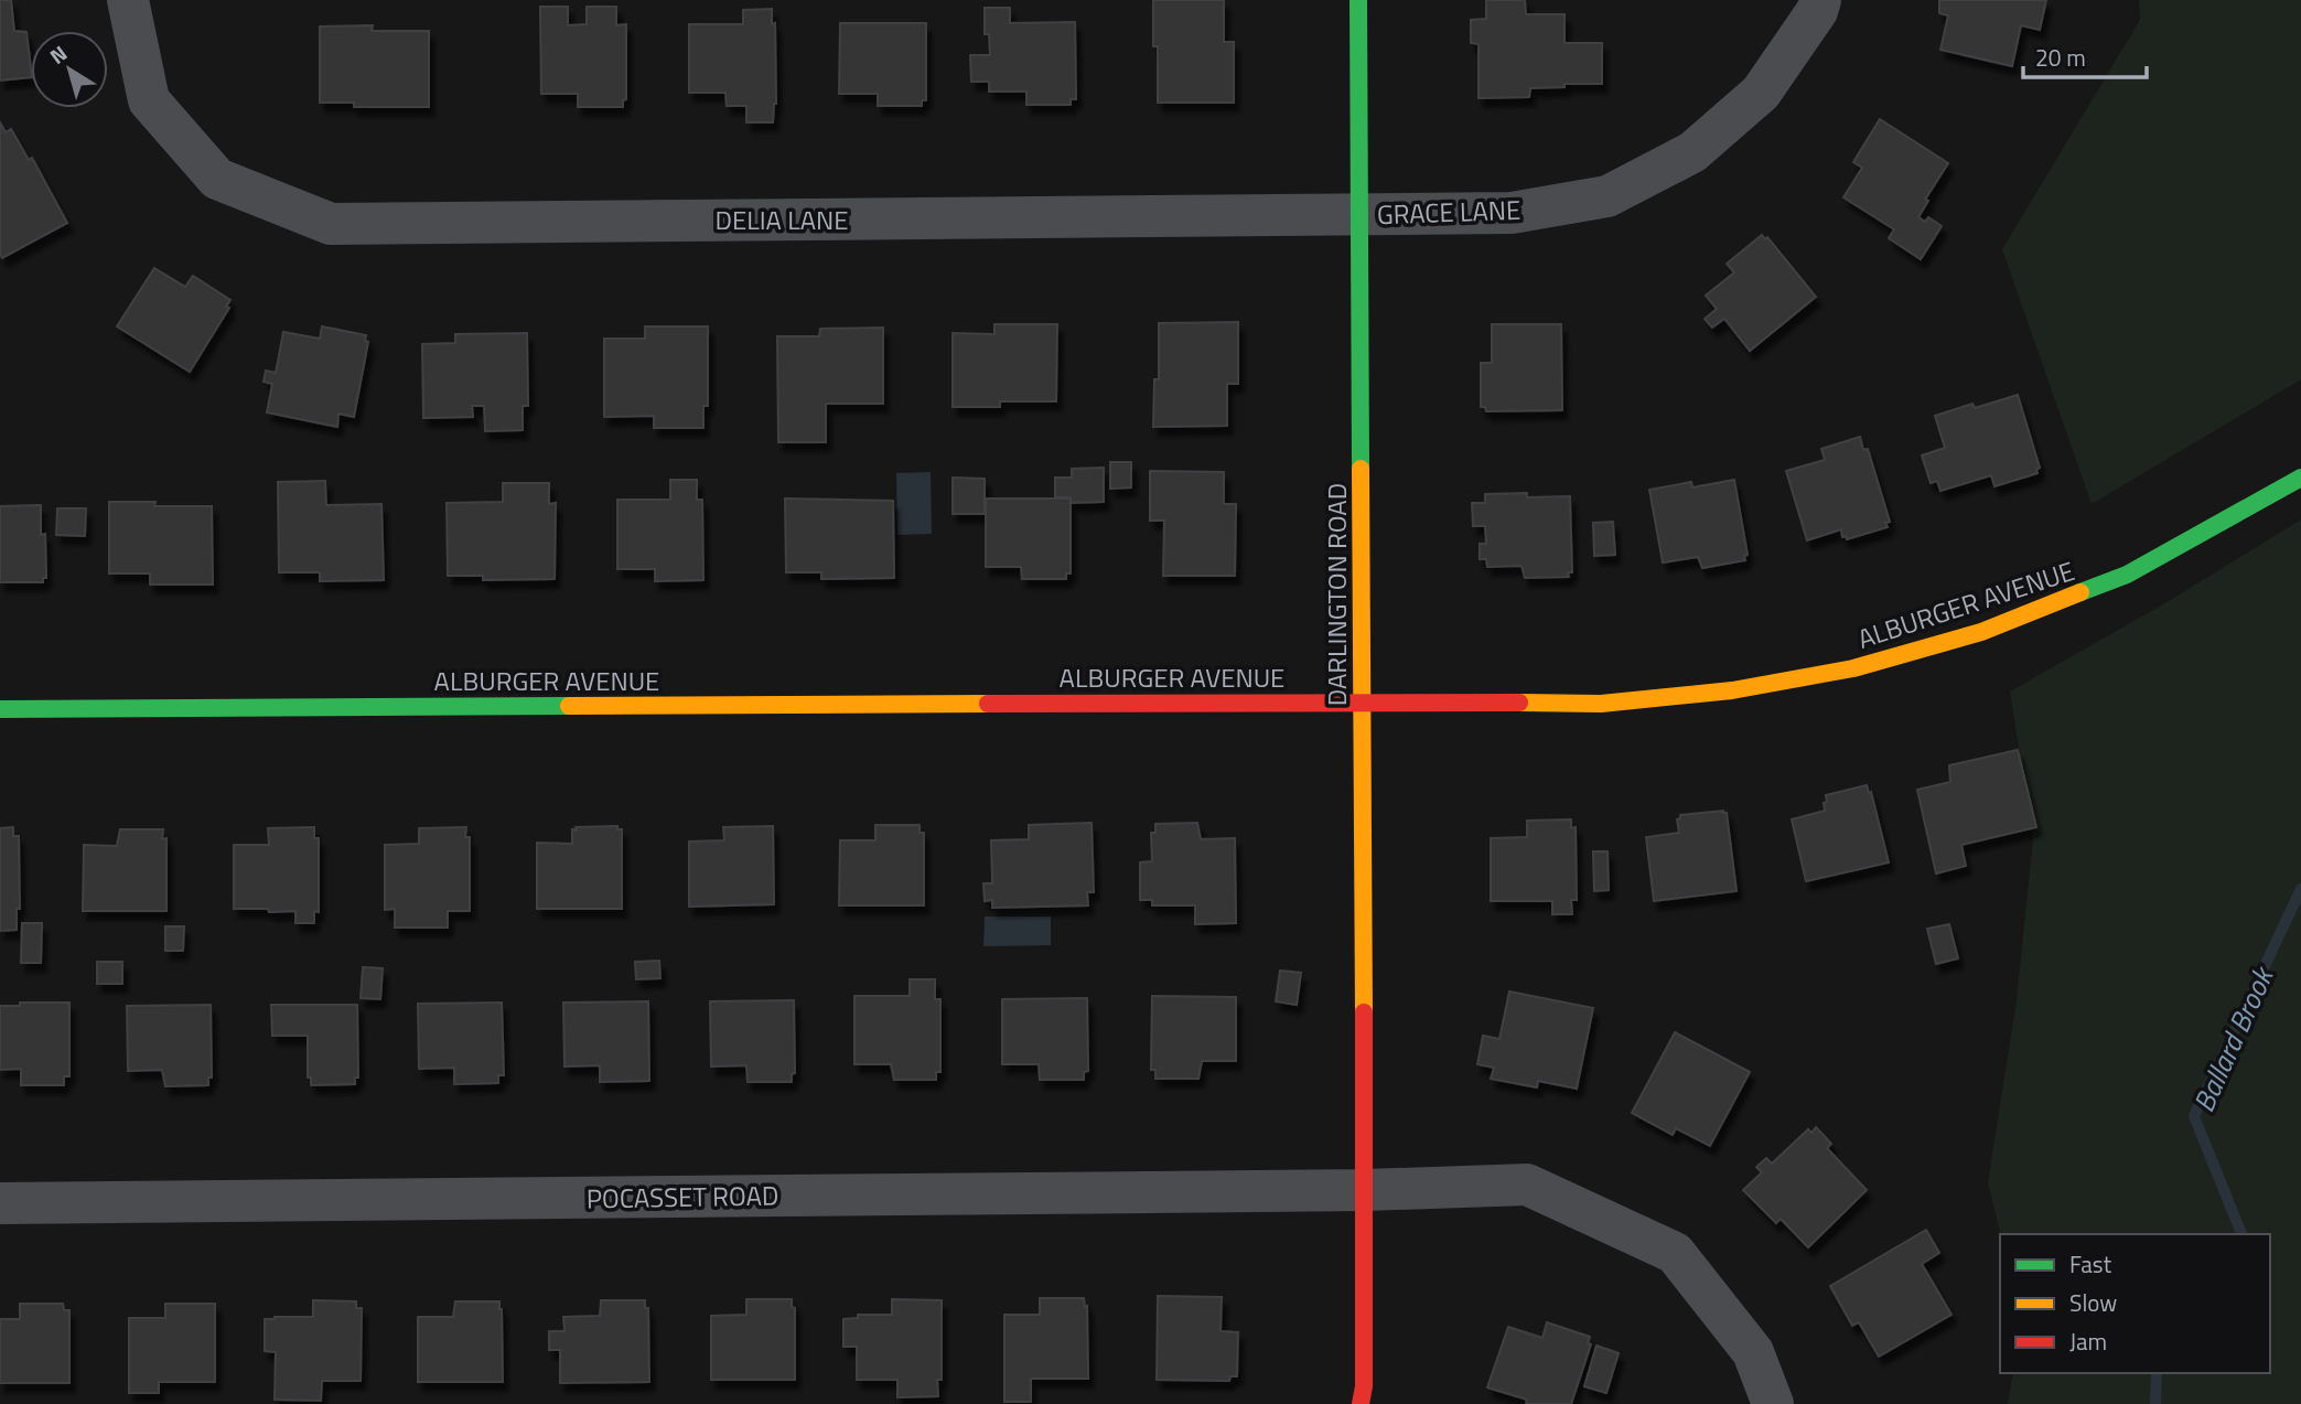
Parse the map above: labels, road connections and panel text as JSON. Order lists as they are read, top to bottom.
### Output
{
  "streets": {
    "street": [
      "GRACE LANE",
      "DELIA LANE",
      "DARLINGTON ROAD",
      "ALBURGER AVENUE",
      "POCASSET ROAD"
    ]
  },
  "crossings": [
    ["GRACE LANE", "DELIA LANE"],
    ["GRACE LANE", "DARLINGTON ROAD"],
    ["DELIA LANE", "DARLINGTON ROAD"],
    ["DARLINGTON ROAD", "ALBURGER AVENUE"],
    ["DARLINGTON ROAD", "POCASSET ROAD"]
  ],
  "water": ["Ballard Brook"],
  "legend": ["Fast", "Slow", "Jam"],
  "scale_bar": "20 m",
  "north": "top left"
}
